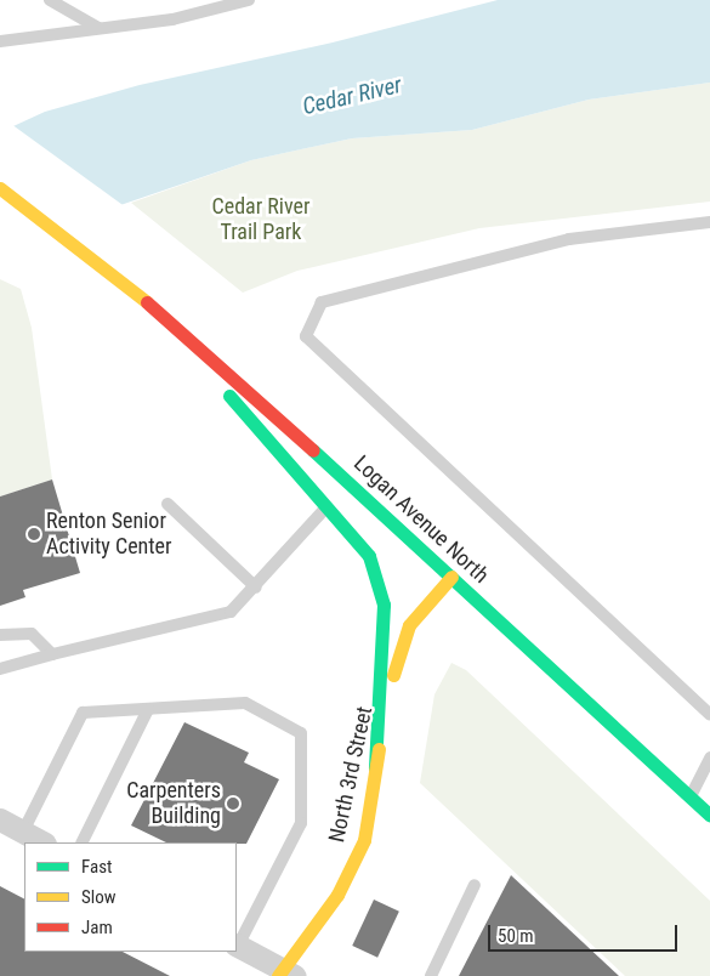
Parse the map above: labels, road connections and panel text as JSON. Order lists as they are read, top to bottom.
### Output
{
  "streets": {
    "main road": ["Logan Avenue North", "North 3rd Street"]
  },
  "crossings": [
    ["Logan Avenue North", "North 3rd Street"]
  ],
  "water": ["Cedar River"],
  "parks": ["Cedar River Trail Park"],
  "places": ["Renton Senior Activity Center", "Carpenters Building"],
  "legend": ["Fast", "Slow", "Jam"],
  "scale_bar": "50 m"
}
